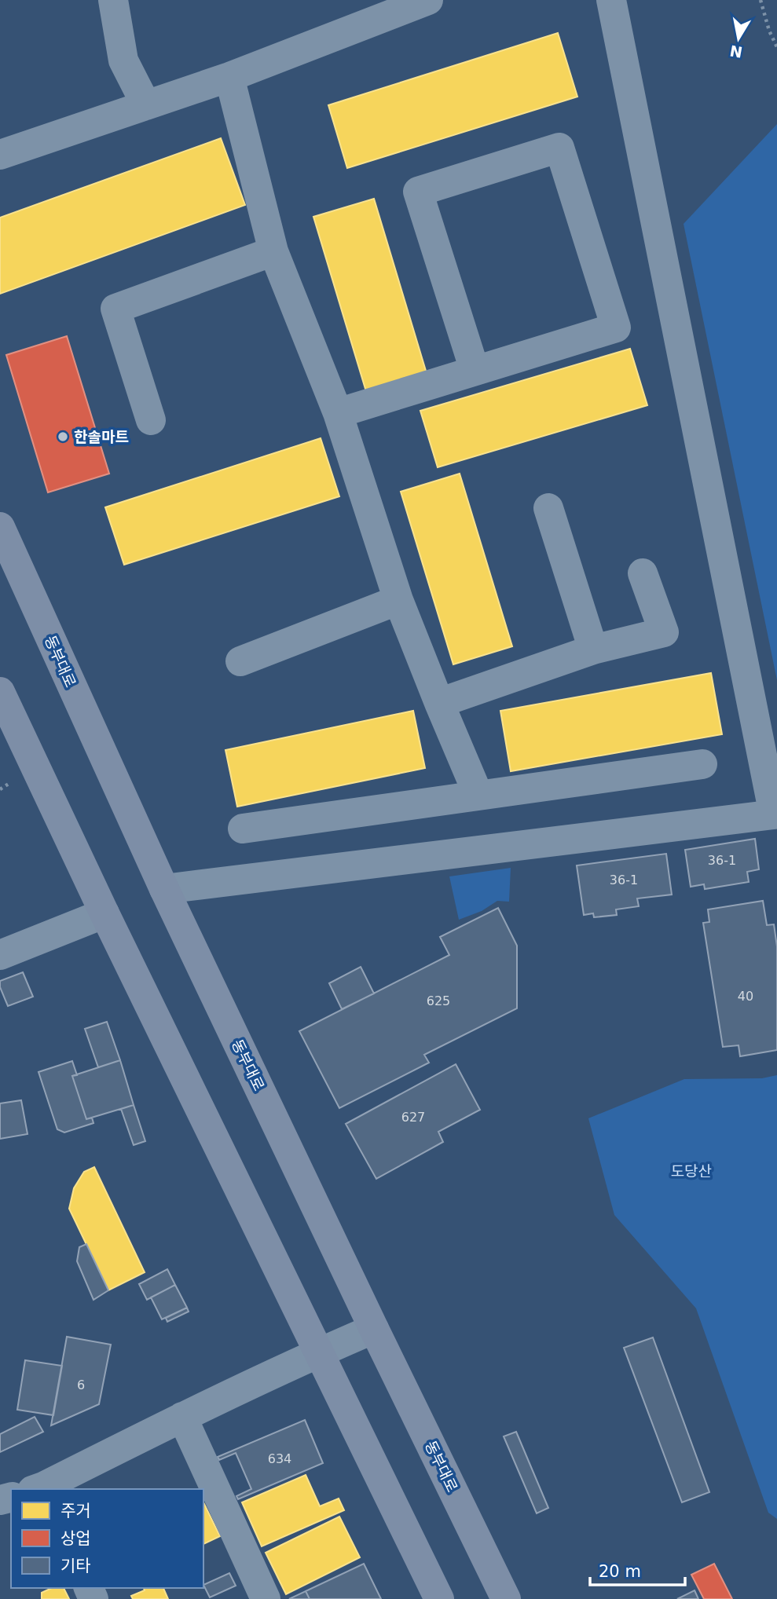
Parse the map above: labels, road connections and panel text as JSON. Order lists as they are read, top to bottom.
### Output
{
  "streets": {
    "main road": ["동부대로"]
  },
  "parks": ["도당산"],
  "places": ["한솔마트"],
  "house_numbers": [
    "36-1",
    "36-1",
    "40",
    "625",
    "627",
    "6",
    "634"
  ],
  "legend": ["주거", "상업", "기타"],
  "scale_bar": "20 m",
  "north": "bottom"
}
